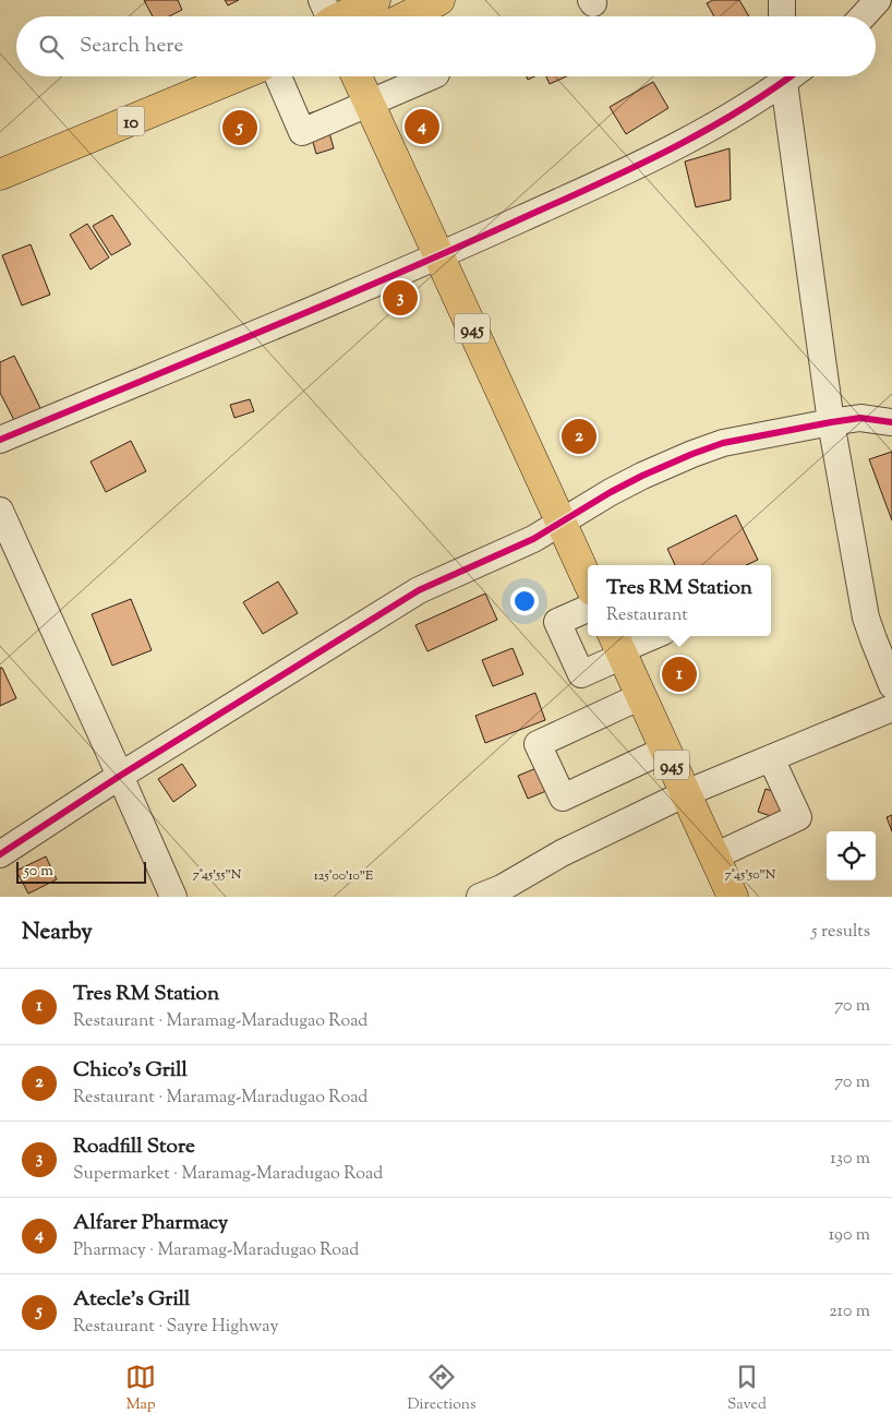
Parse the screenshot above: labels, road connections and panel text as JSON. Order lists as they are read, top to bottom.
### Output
{
  "streets": {
    "main road": ["10", "945"]
  },
  "scale_bar": "50 m",
  "page": {
    "search": "Search here",
    "pins": [
      "4",
      "5",
      "3",
      "2",
      "1"
    ],
    "popup": ["Tres RM Station", "Restaurant"],
    "scale": "50 m",
    "heading": ["Nearby", "5 results"],
    "list": [
      {
        "mark": "1",
        "name": "Tres RM Station",
        "note": "Restaurant · Maramag-Maradugao Road",
        "value": "70 m"
      },
      {
        "mark": "2",
        "name": "Chico's Grill",
        "note": "Restaurant · Maramag-Maradugao Road",
        "value": "70 m"
      },
      {
        "mark": "3",
        "name": "Roadfill Store",
        "note": "Supermarket · Maramag-Maradugao Road",
        "value": "130 m"
      },
      {
        "mark": "4",
        "name": "Alfarer Pharmacy",
        "note": "Pharmacy · Maramag-Maradugao Road",
        "value": "190 m"
      },
      {
        "mark": "5",
        "name": "Atecle's Grill",
        "note": "Restaurant · Sayre Highway",
        "value": "210 m"
      }
    ],
    "nav": ["Map", "Directions", "Saved"]
  },
  "coordinates": ["7°45'55\"N", "7°45'50\"N", "125°00'10\"E"]
}
